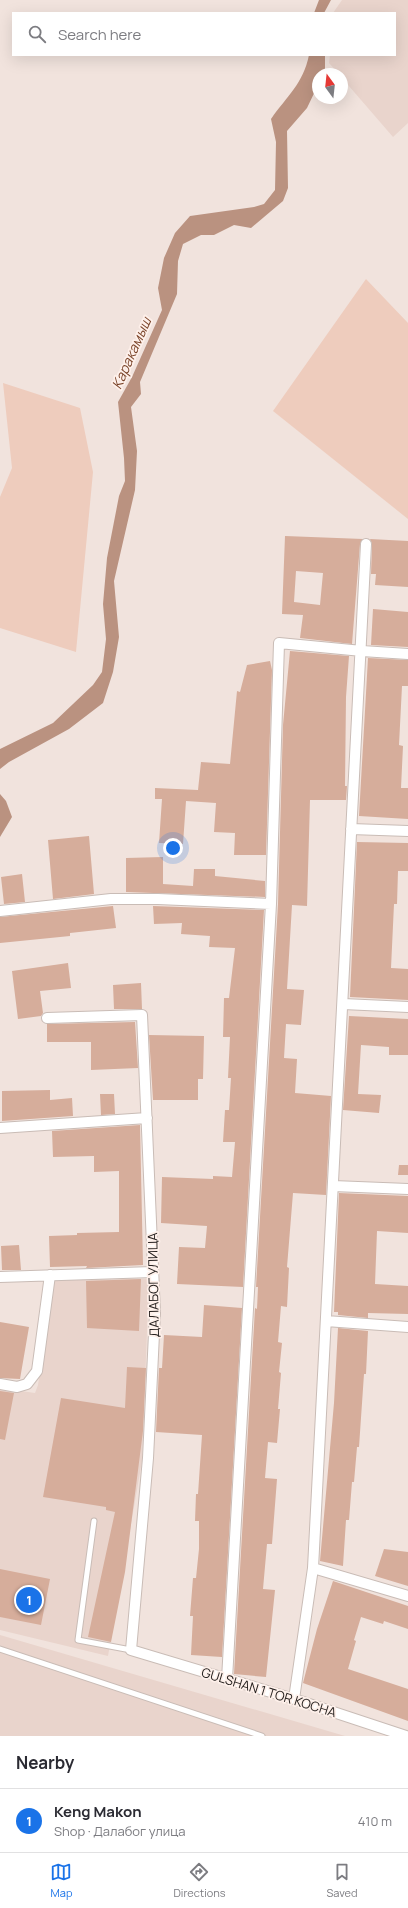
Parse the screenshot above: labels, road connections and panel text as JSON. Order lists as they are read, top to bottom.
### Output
{
  "streets": {
    "street": ["ДАЛАБОГ УЛИЦА", "GULSHAN 1 TOR KOCHA"]
  },
  "crossings": [
    ["ДАЛАБОГ УЛИЦА", "GULSHAN 1 TOR KOCHA"]
  ],
  "water": ["Каракамыш"],
  "north": "top",
  "page": {
    "search": "Search here",
    "pins": "1",
    "heading": "Nearby",
    "list": [
      {
        "mark": "1",
        "name": "Keng Makon",
        "note": "Shop · Далабог улица",
        "value": "410 m"
      }
    ],
    "nav": ["Map", "Directions", "Saved"]
  }
}
